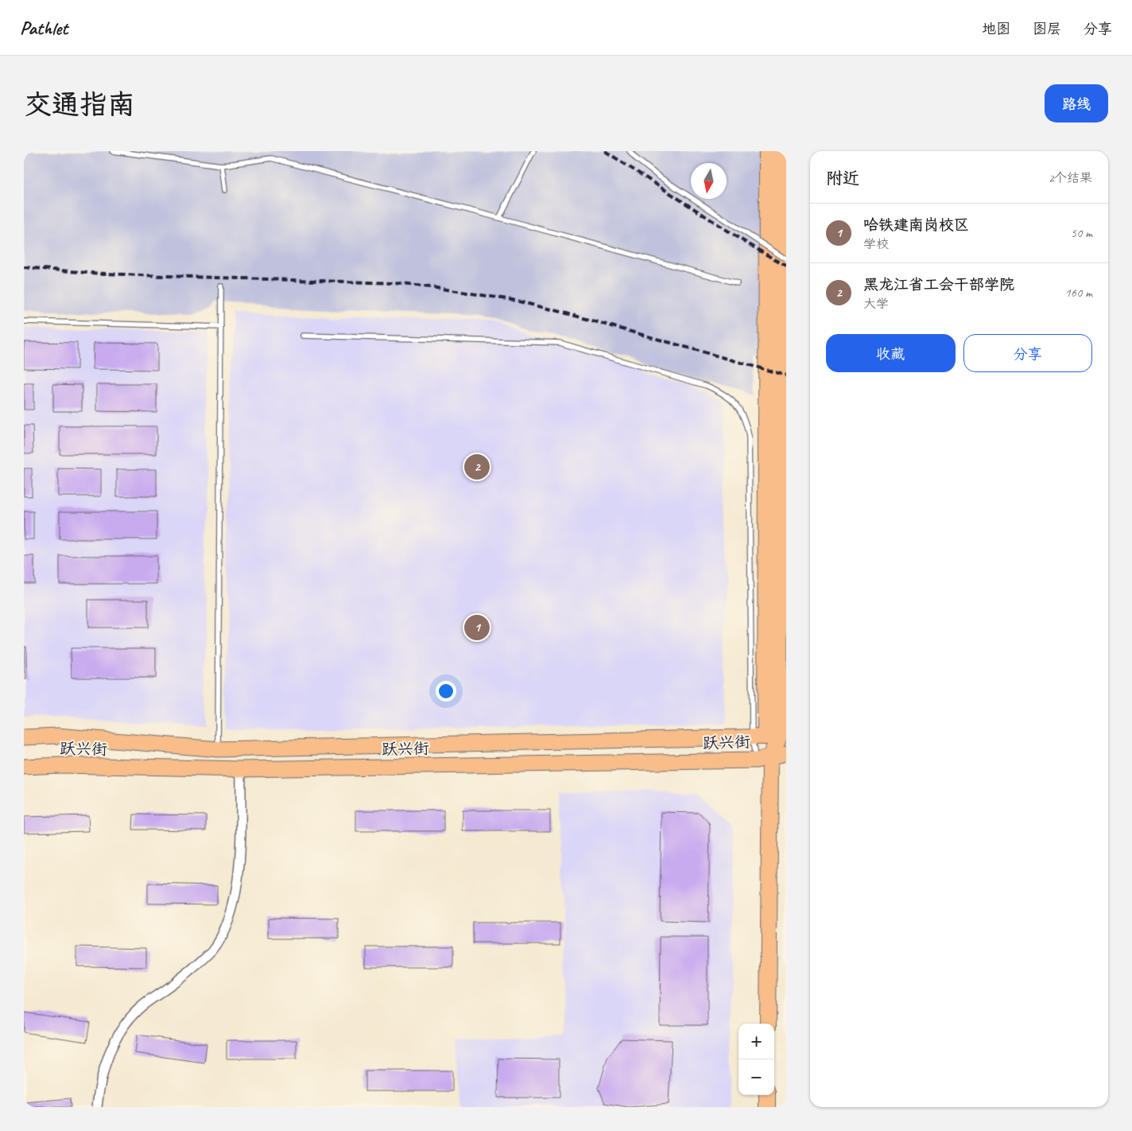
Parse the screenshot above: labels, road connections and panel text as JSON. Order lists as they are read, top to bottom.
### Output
{
  "streets": {
    "main road": ["跃兴街"]
  },
  "north": "bottom",
  "page": {
    "header": "Pathlet",
    "nav": ["地图", "图层", "分享"],
    "buttons": [
      "路线",
      ["收藏", "分享"]
    ],
    "title": "交通指南",
    "heading": ["附近", "2个结果"],
    "list": [
      {
        "mark": "1",
        "name": "哈铁建南岗校区",
        "note": "学校",
        "value": "50 m"
      },
      {
        "mark": "2",
        "name": "黑龙江省工会干部学院",
        "note": "大学",
        "value": "160 m"
      }
    ],
    "pins": ["2", "1"],
    "map_buttons": ["+", "−"]
  }
}
